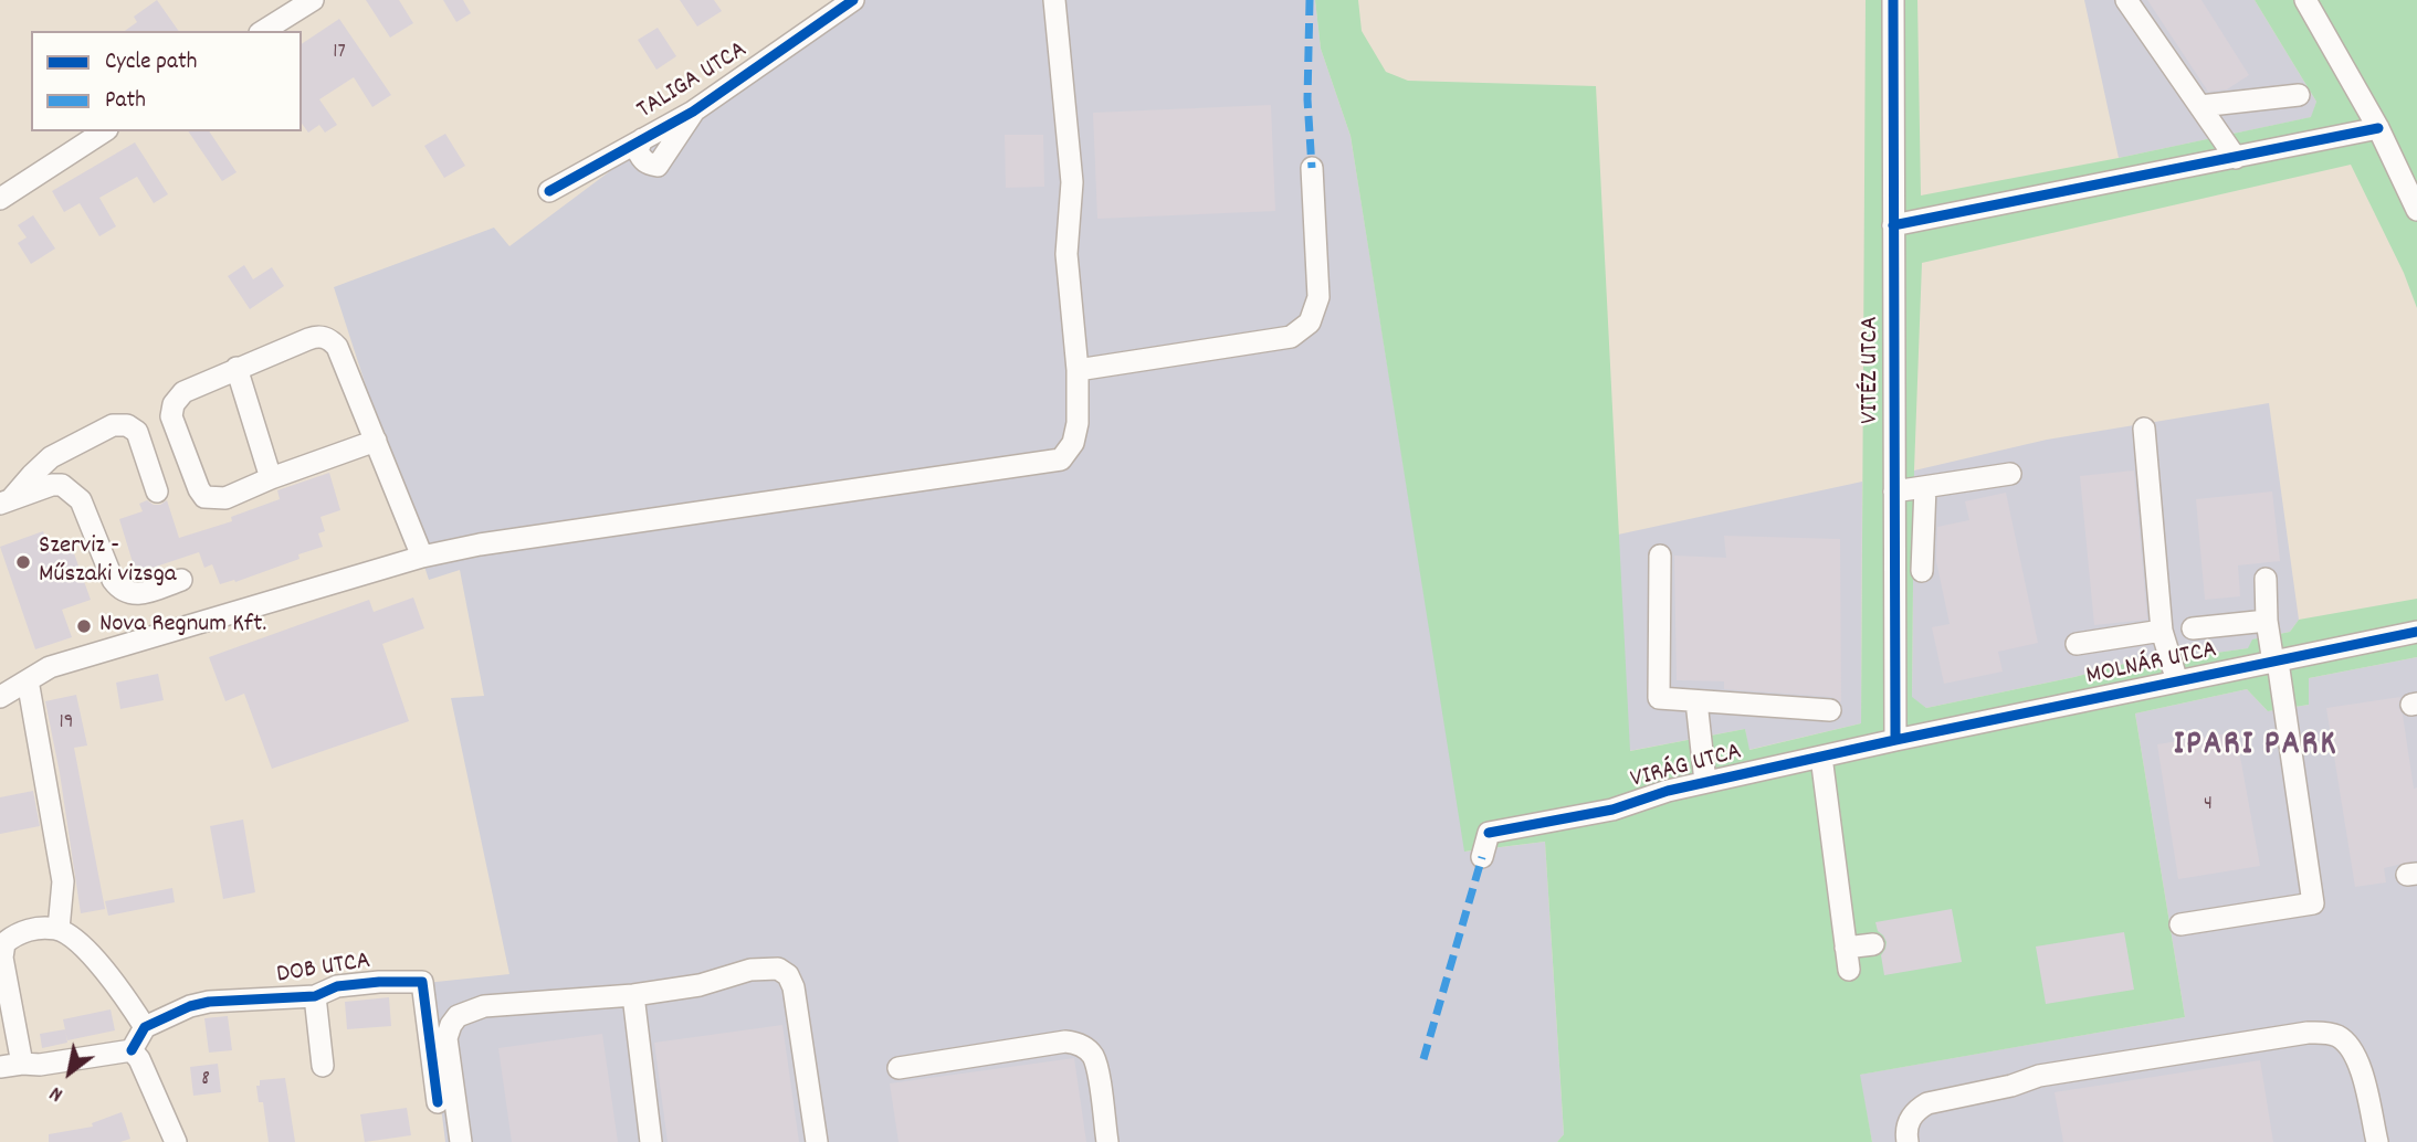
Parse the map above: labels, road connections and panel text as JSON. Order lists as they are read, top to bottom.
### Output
{
  "streets": {
    "street": [
      "TALIGA UTCA",
      "VITÉZ UTCA",
      "MOLNÁR UTCA",
      "VIRÁG UTCA",
      "DOB UTCA"
    ]
  },
  "crossings": [
    ["VITÉZ UTCA", "MOLNÁR UTCA"],
    ["VITÉZ UTCA", "VIRÁG UTCA"],
    ["MOLNÁR UTCA", "VIRÁG UTCA"]
  ],
  "districts": ["IPARI PARK"],
  "places": ["Szerviz - Műszaki vizsga", "Nova Regnum Kft."],
  "house_numbers": [
    "17",
    "19",
    "4",
    "8"
  ],
  "legend": ["Cycle path", "Path"],
  "north": "bottom left"
}
